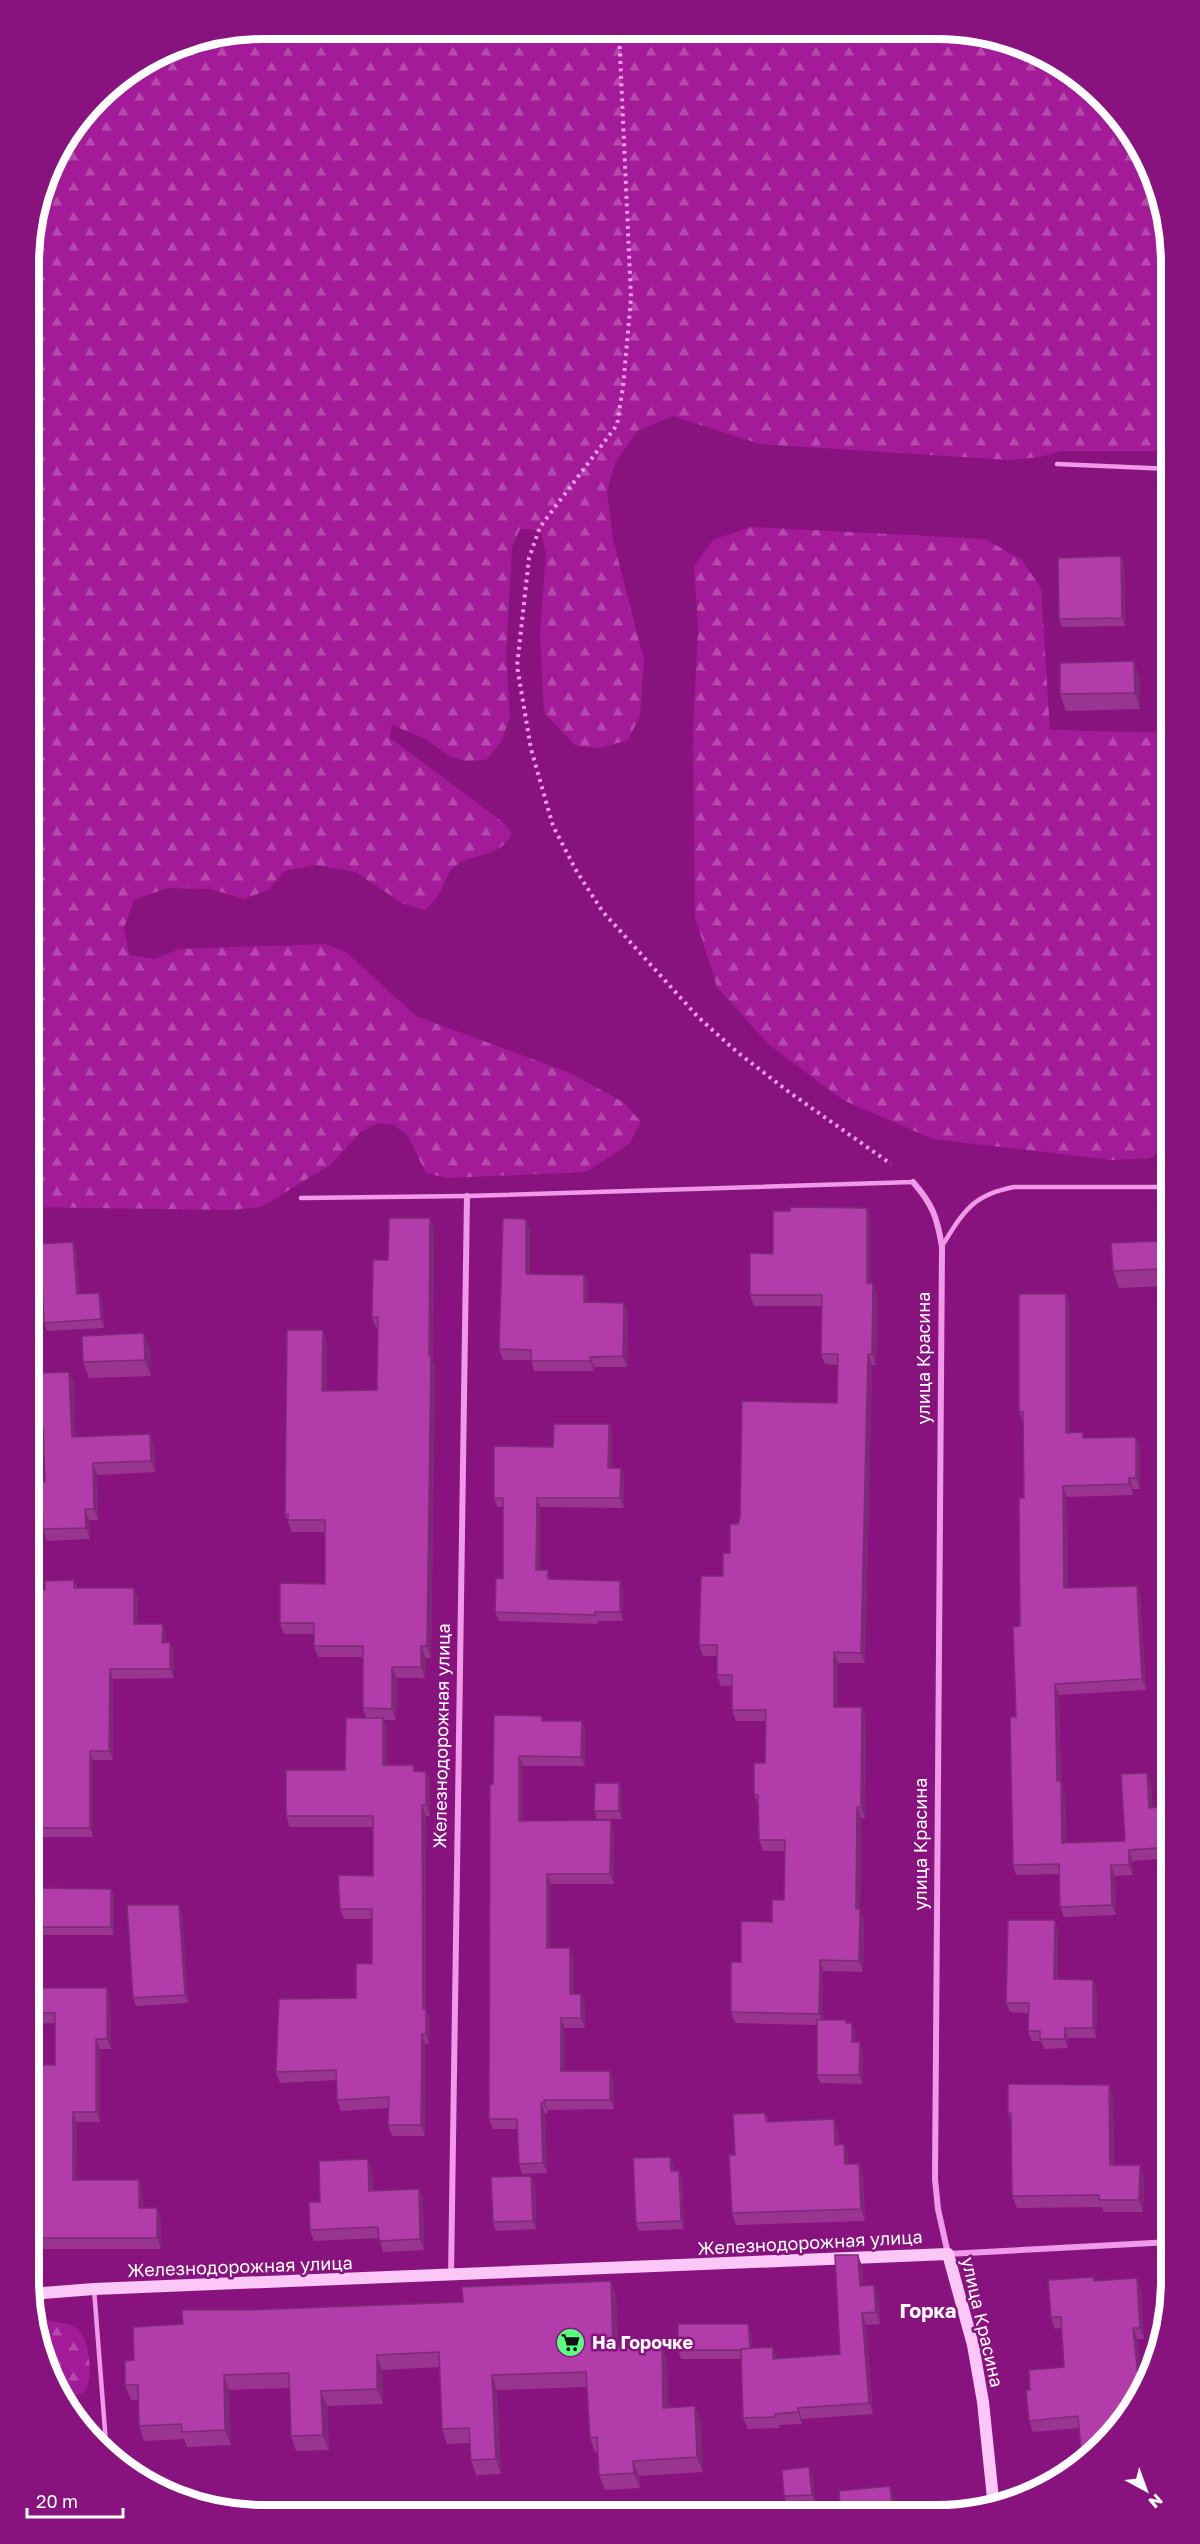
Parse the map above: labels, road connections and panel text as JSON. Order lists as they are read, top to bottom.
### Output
{
  "streets": {
    "street": ["улица Красина", "Железнодорожная улица"]
  },
  "crossings": [
    ["улица Красина", "Железнодорожная улица"]
  ],
  "districts": ["Горка"],
  "places": {
    "supermarket": ["На Горочке"]
  },
  "scale_bar": "20 m",
  "north": "bottom right"
}
